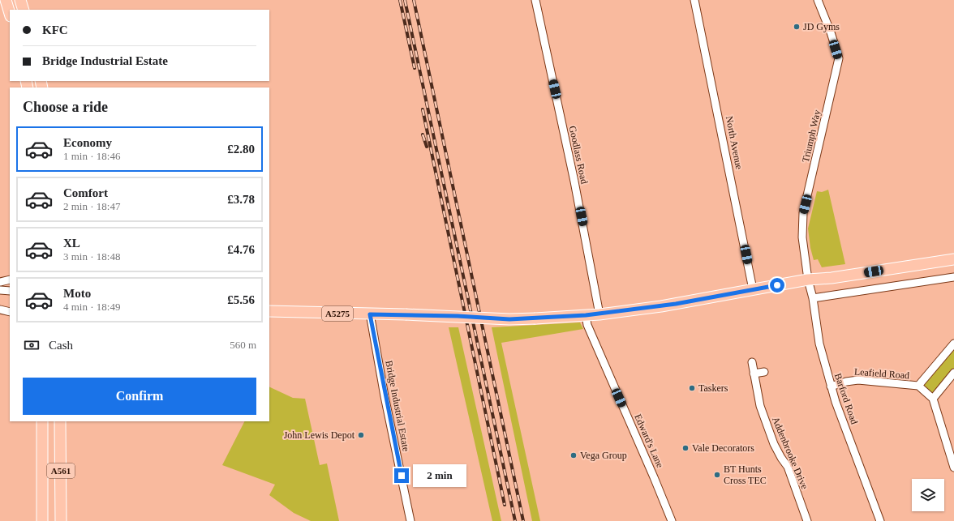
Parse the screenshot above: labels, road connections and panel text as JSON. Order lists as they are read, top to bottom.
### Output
{
  "streets": {
    "highway": ["A5275", "A561"],
    "street": [
      "Triumph Way",
      "North Avenue",
      "Goodlass Road",
      "Leafield Road",
      "Barford Road",
      "Bridge Industrial Estate",
      "Edward's Lane",
      "Addenbrooke Drive"
    ]
  },
  "crossings": [
    ["Triumph Way", "A5275"],
    ["Triumph Way", "Barford Road"],
    ["North Avenue", "A5275"],
    ["Goodlass Road", "A5275"],
    ["A5275", "Barford Road"],
    ["A5275", "Bridge Industrial Estate"],
    ["A5275", "Edward's Lane"],
    ["Leafield Road", "Barford Road"]
  ],
  "places": [
    "JD Gyms",
    "Taskers",
    "John Lewis Depot",
    "Vale Decorators",
    "Vega Group",
    "BT Hunts Cross TEC"
  ],
  "page": {
    "banner": ["KFC", "Bridge Industrial Estate"],
    "heading": "Choose a ride",
    "list": [
      {
        "name": "Economy",
        "note": "1 min · 18:46",
        "value": "£2.80"
      },
      {
        "name": "Comfort",
        "note": "2 min · 18:47",
        "value": "£3.78"
      },
      {
        "name": "XL",
        "note": "3 min · 18:48",
        "value": "£4.76"
      },
      {
        "name": "Moto",
        "note": "4 min · 18:49",
        "value": "£5.56"
      }
    ],
    "pay": ["Cash", "560 m"],
    "buttons": "Confirm",
    "bubble": "2 min"
  }
}
